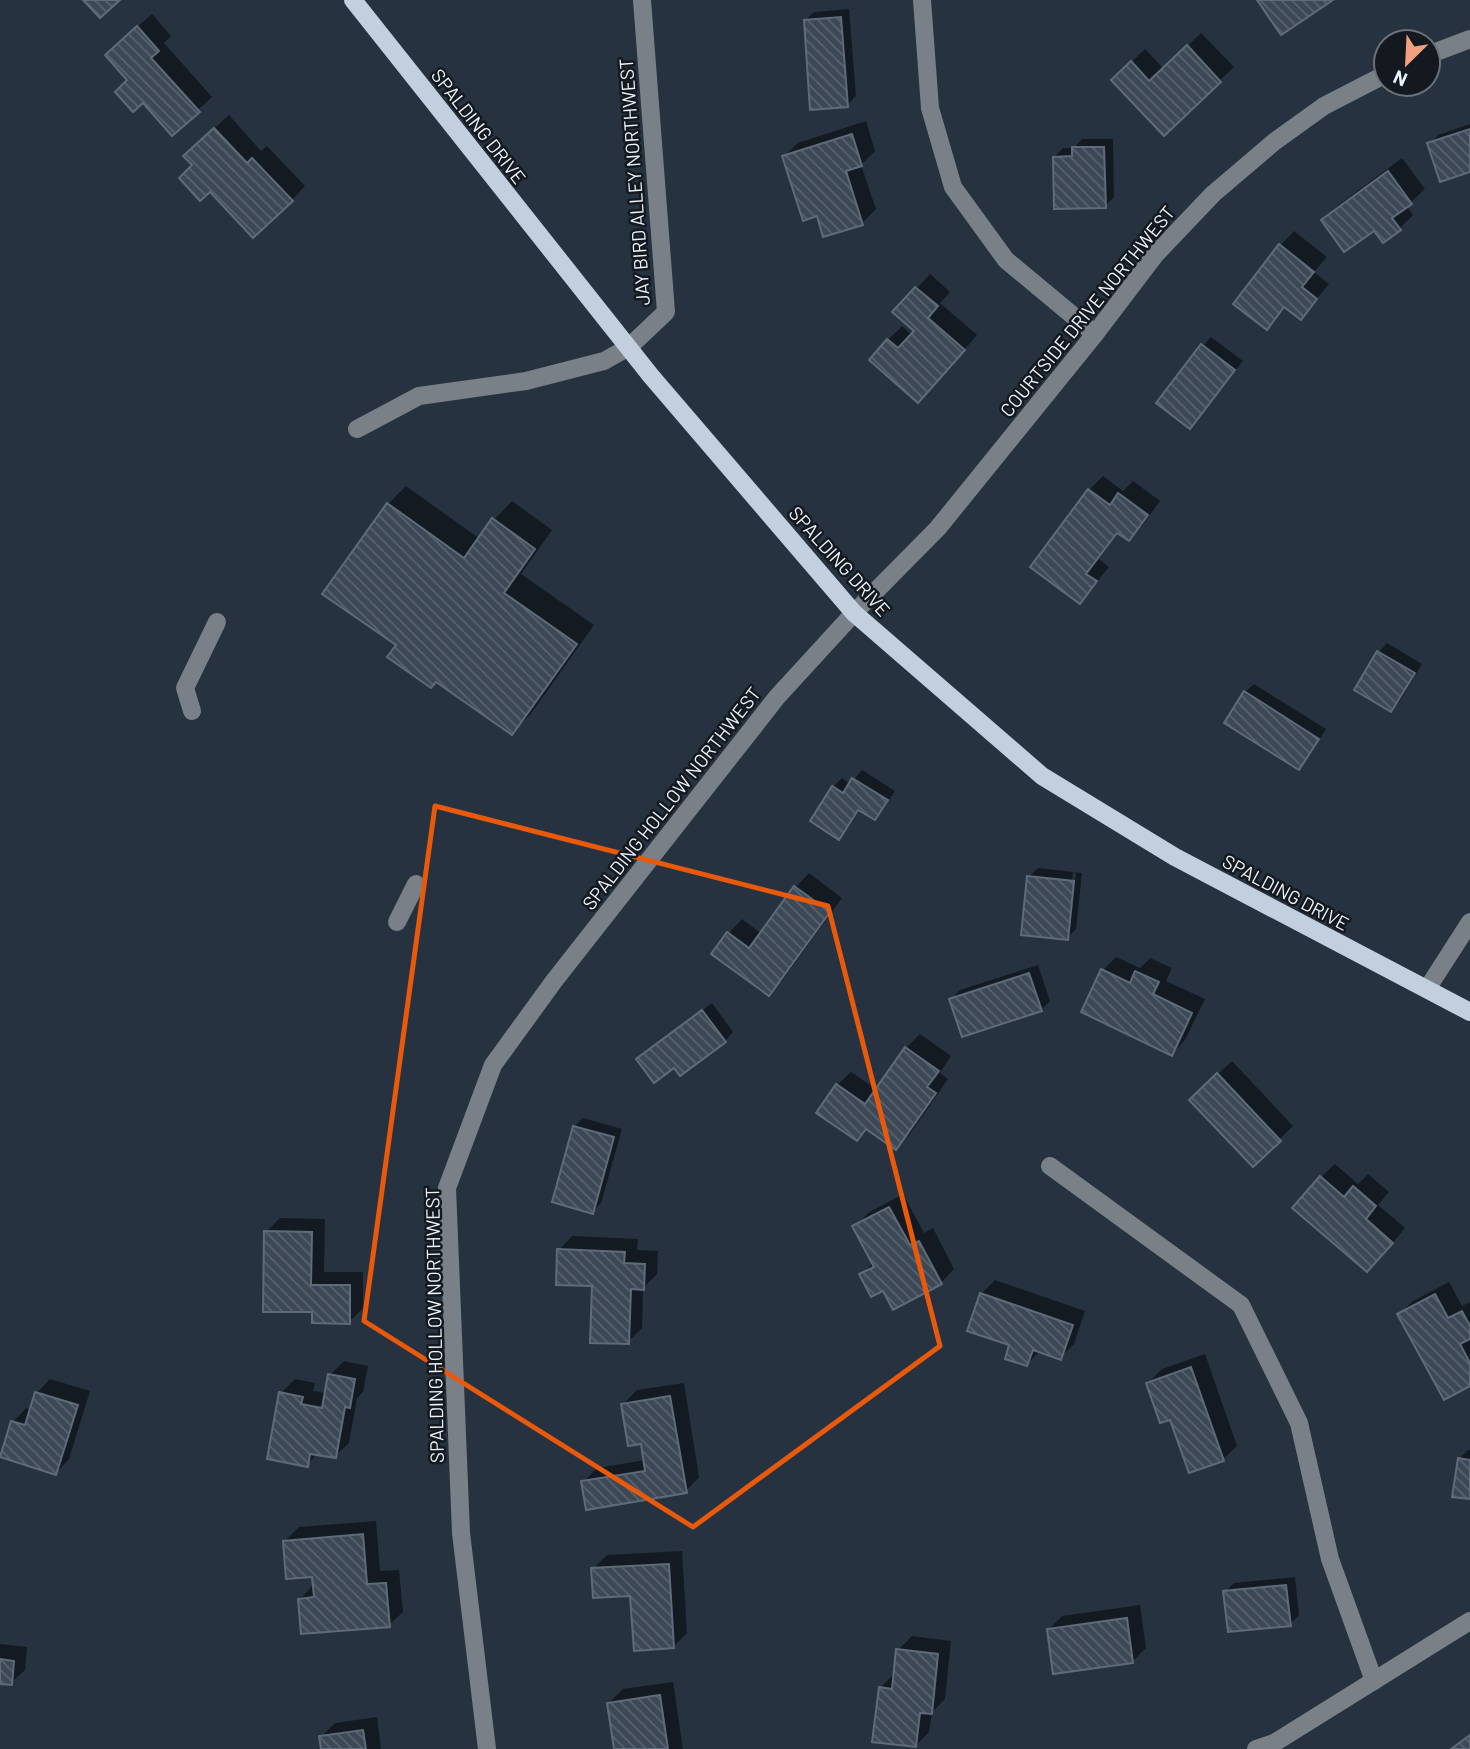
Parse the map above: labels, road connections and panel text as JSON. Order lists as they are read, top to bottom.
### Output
{
  "streets": {
    "main road": ["SPALDING DRIVE"],
    "street": ["JAY BIRD ALLEY NORTHWEST", "COURTSIDE DRIVE NORTHWEST", "SPALDING HOLLOW NORTHWEST"]
  },
  "crossings": [
    ["SPALDING DRIVE", "JAY BIRD ALLEY NORTHWEST"],
    ["SPALDING DRIVE", "COURTSIDE DRIVE NORTHWEST"],
    ["SPALDING DRIVE", "SPALDING HOLLOW NORTHWEST"],
    ["COURTSIDE DRIVE NORTHWEST", "SPALDING HOLLOW NORTHWEST"]
  ],
  "north": "bottom left"
}
